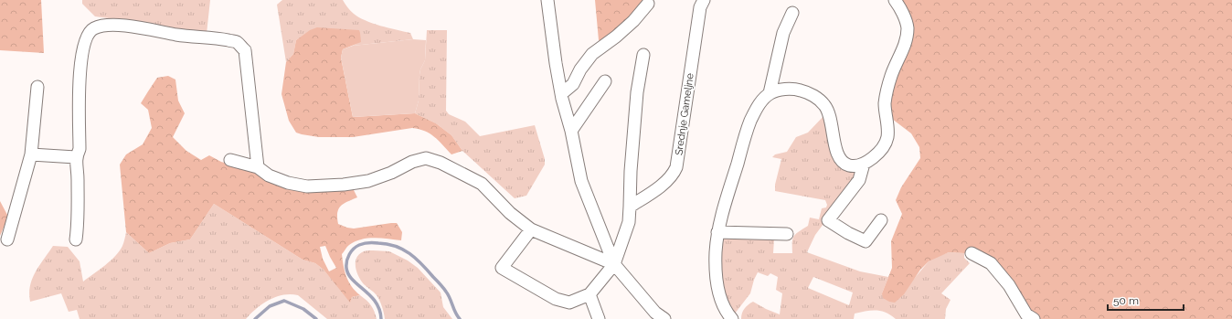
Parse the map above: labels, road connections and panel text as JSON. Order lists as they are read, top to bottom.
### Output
{
  "streets": {
    "street": ["Srednje Gameljne"]
  },
  "scale_bar": "50 m"
}
